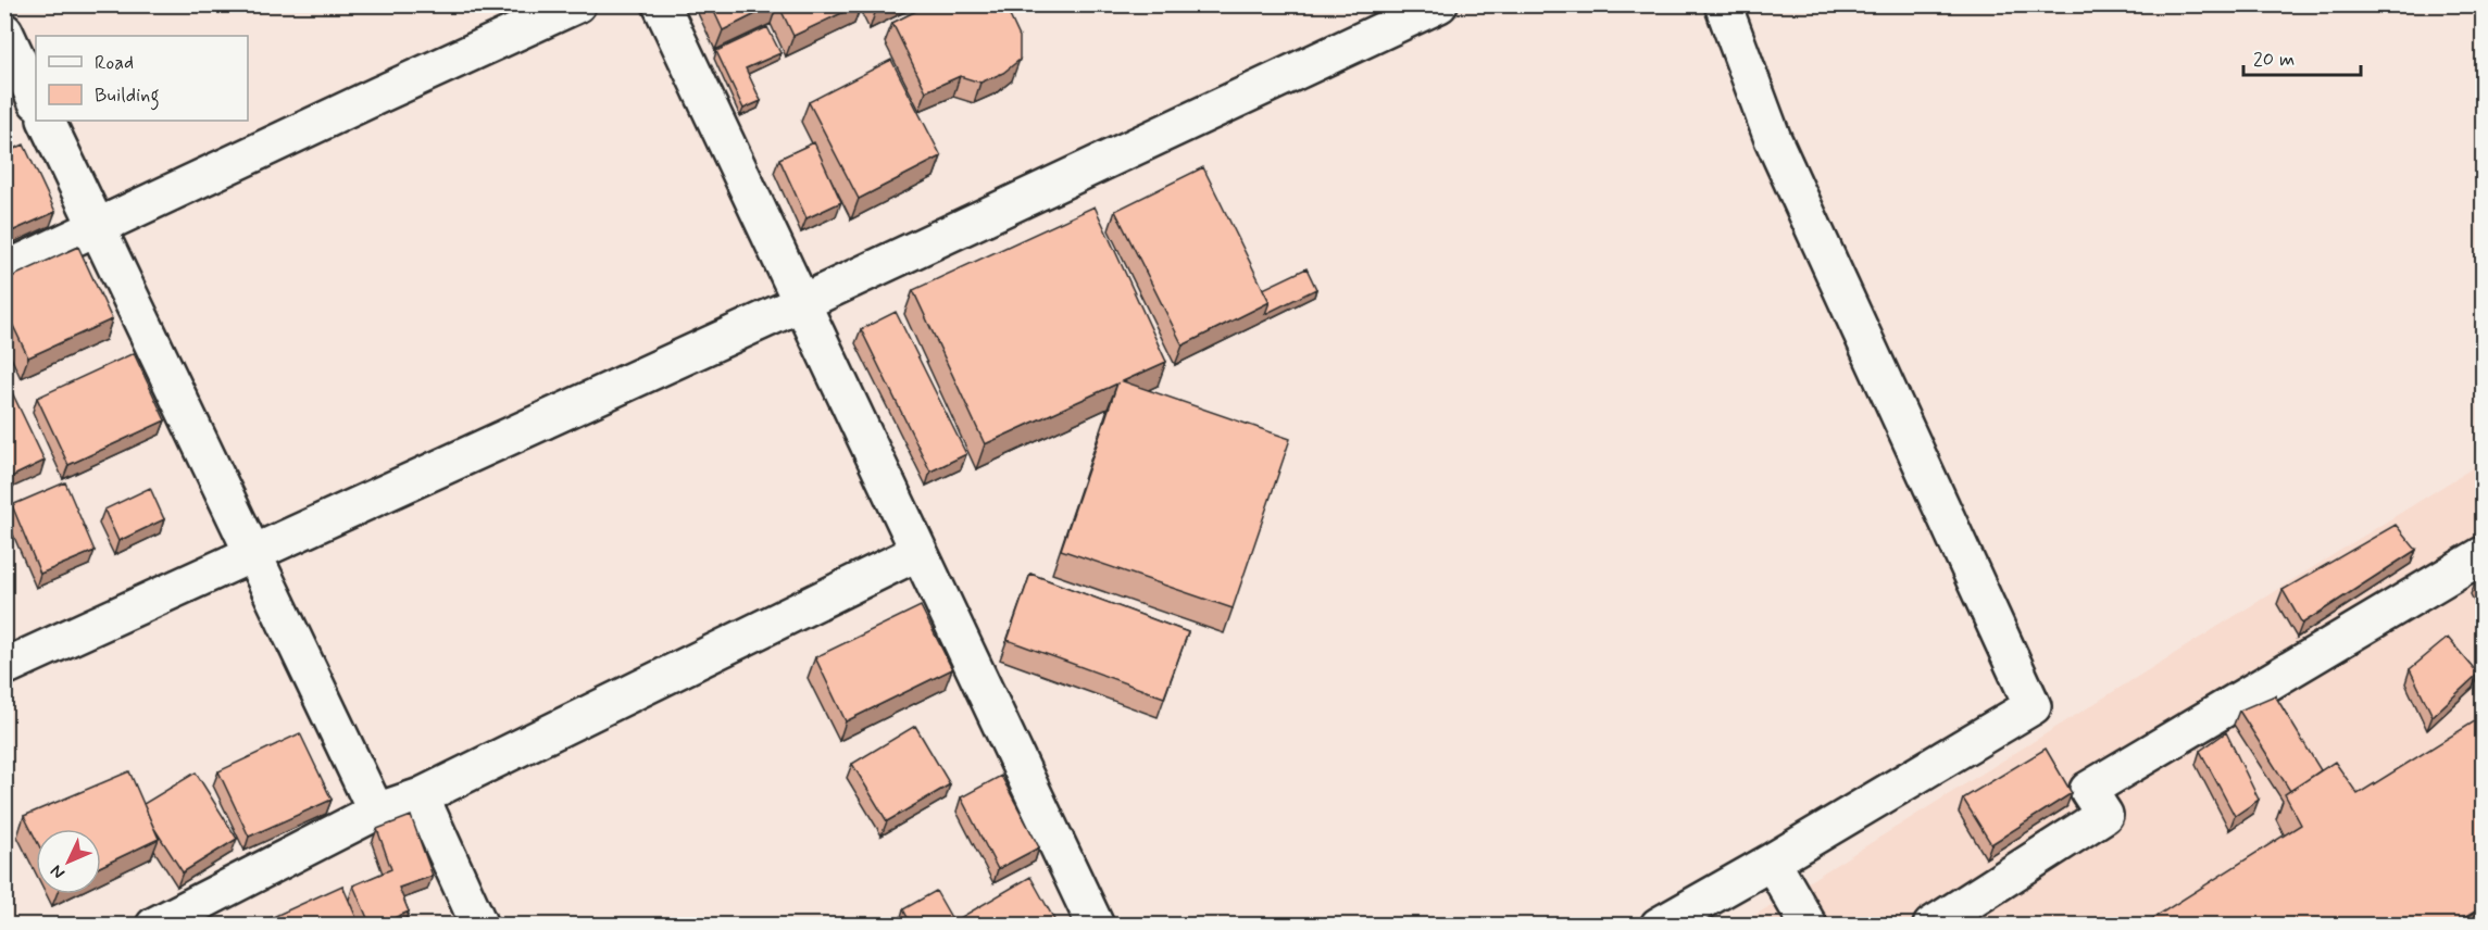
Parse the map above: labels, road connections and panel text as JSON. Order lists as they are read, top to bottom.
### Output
{
  "legend": ["Road", "Building"],
  "scale_bar": "20 m",
  "north": "bottom left"
}
